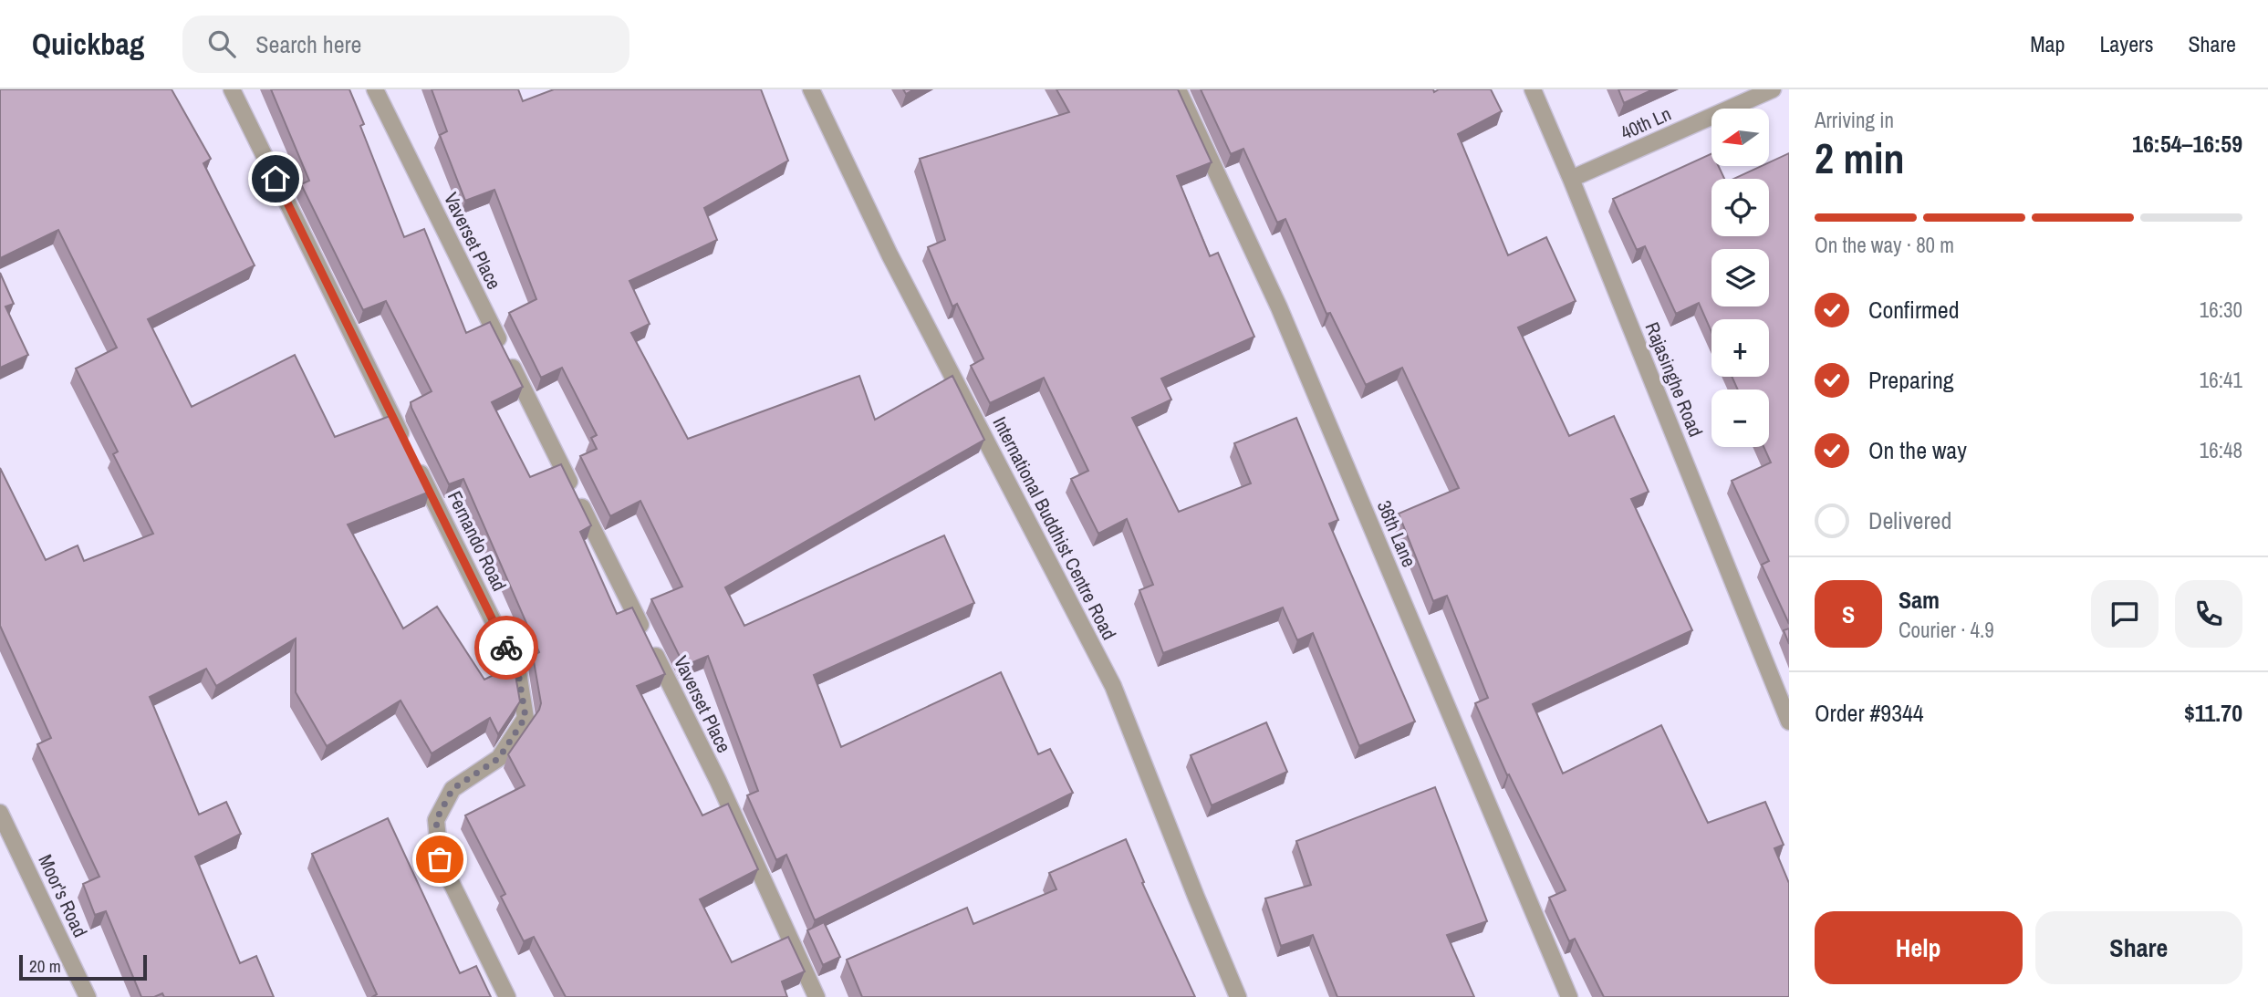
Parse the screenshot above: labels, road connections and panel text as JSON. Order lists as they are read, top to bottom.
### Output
{
  "streets": {
    "street": [
      "40th Ln",
      "Vaverset Place",
      "Rajasinghe Road",
      "International Buddhist Centre Road",
      "36th Lane",
      "Fernando Road",
      "Moor's Road"
    ]
  },
  "crossings": [
    ["40th Ln", "Rajasinghe Road"]
  ],
  "scale_bar": "20 m",
  "north": "left",
  "page": {
    "header": "Quickbag",
    "search": "Search here",
    "nav": ["Map", "Layers", "Share"],
    "heading": ["2 min", "Arriving in", "16:54–16:59"],
    "panel": [
      "Sam",
      "Courier · 4.9",
      "Order #9344",
      "$11.70"
    ],
    "map_buttons": ["+", "−"],
    "bar": "On the way · 80 m",
    "list": [
      ["Confirmed", "16:30"],
      ["Preparing", "16:41"],
      ["On the way", "16:48"],
      "Delivered"
    ],
    "round": "S",
    "buttons": ["Help", "Share"],
    "scale": "20 m"
  }
}
